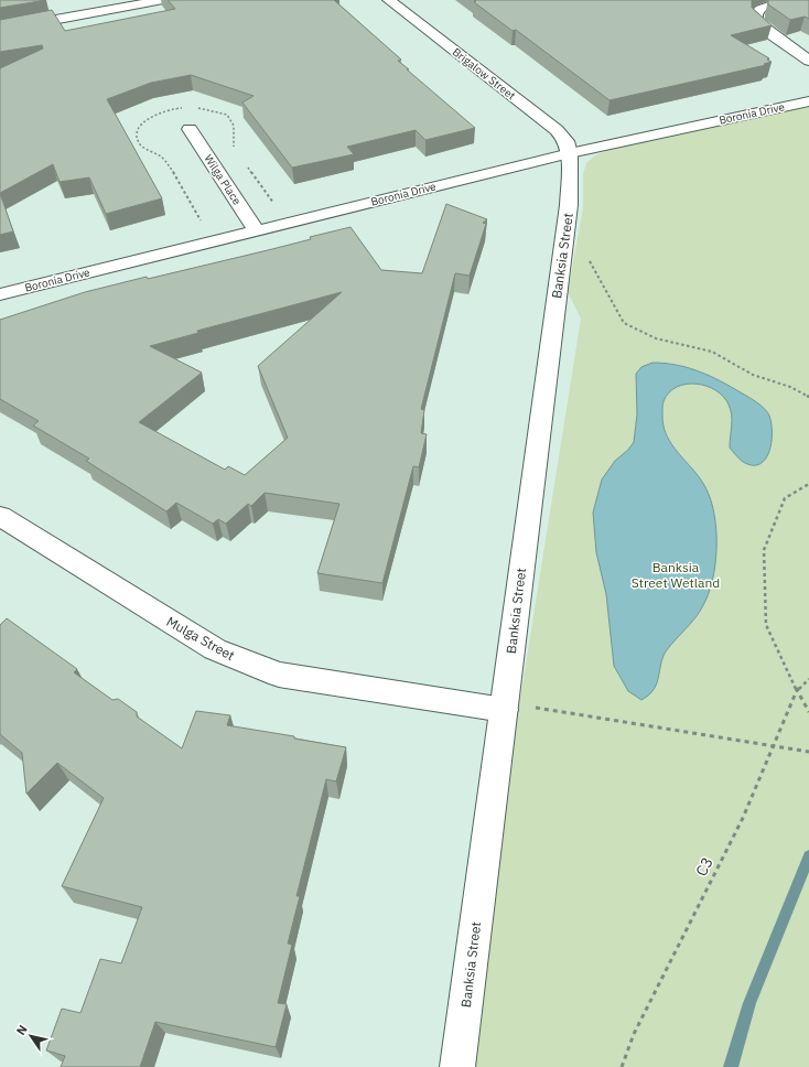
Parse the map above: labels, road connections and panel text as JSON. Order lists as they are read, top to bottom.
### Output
{
  "streets": {
    "street": [
      "Brigalow Street",
      "Boronia Drive",
      "Wilga Place",
      "Banksia Street",
      "Mulga Street"
    ],
    "path": ["C3"]
  },
  "crossings": [
    ["Brigalow Street", "Boronia Drive"],
    ["Brigalow Street", "Banksia Street"],
    ["Boronia Drive", "Wilga Place"],
    ["Boronia Drive", "Banksia Street"],
    ["Banksia Street", "Mulga Street"]
  ],
  "parks": ["Banksia Street Wetland"],
  "north": "top left"
}
